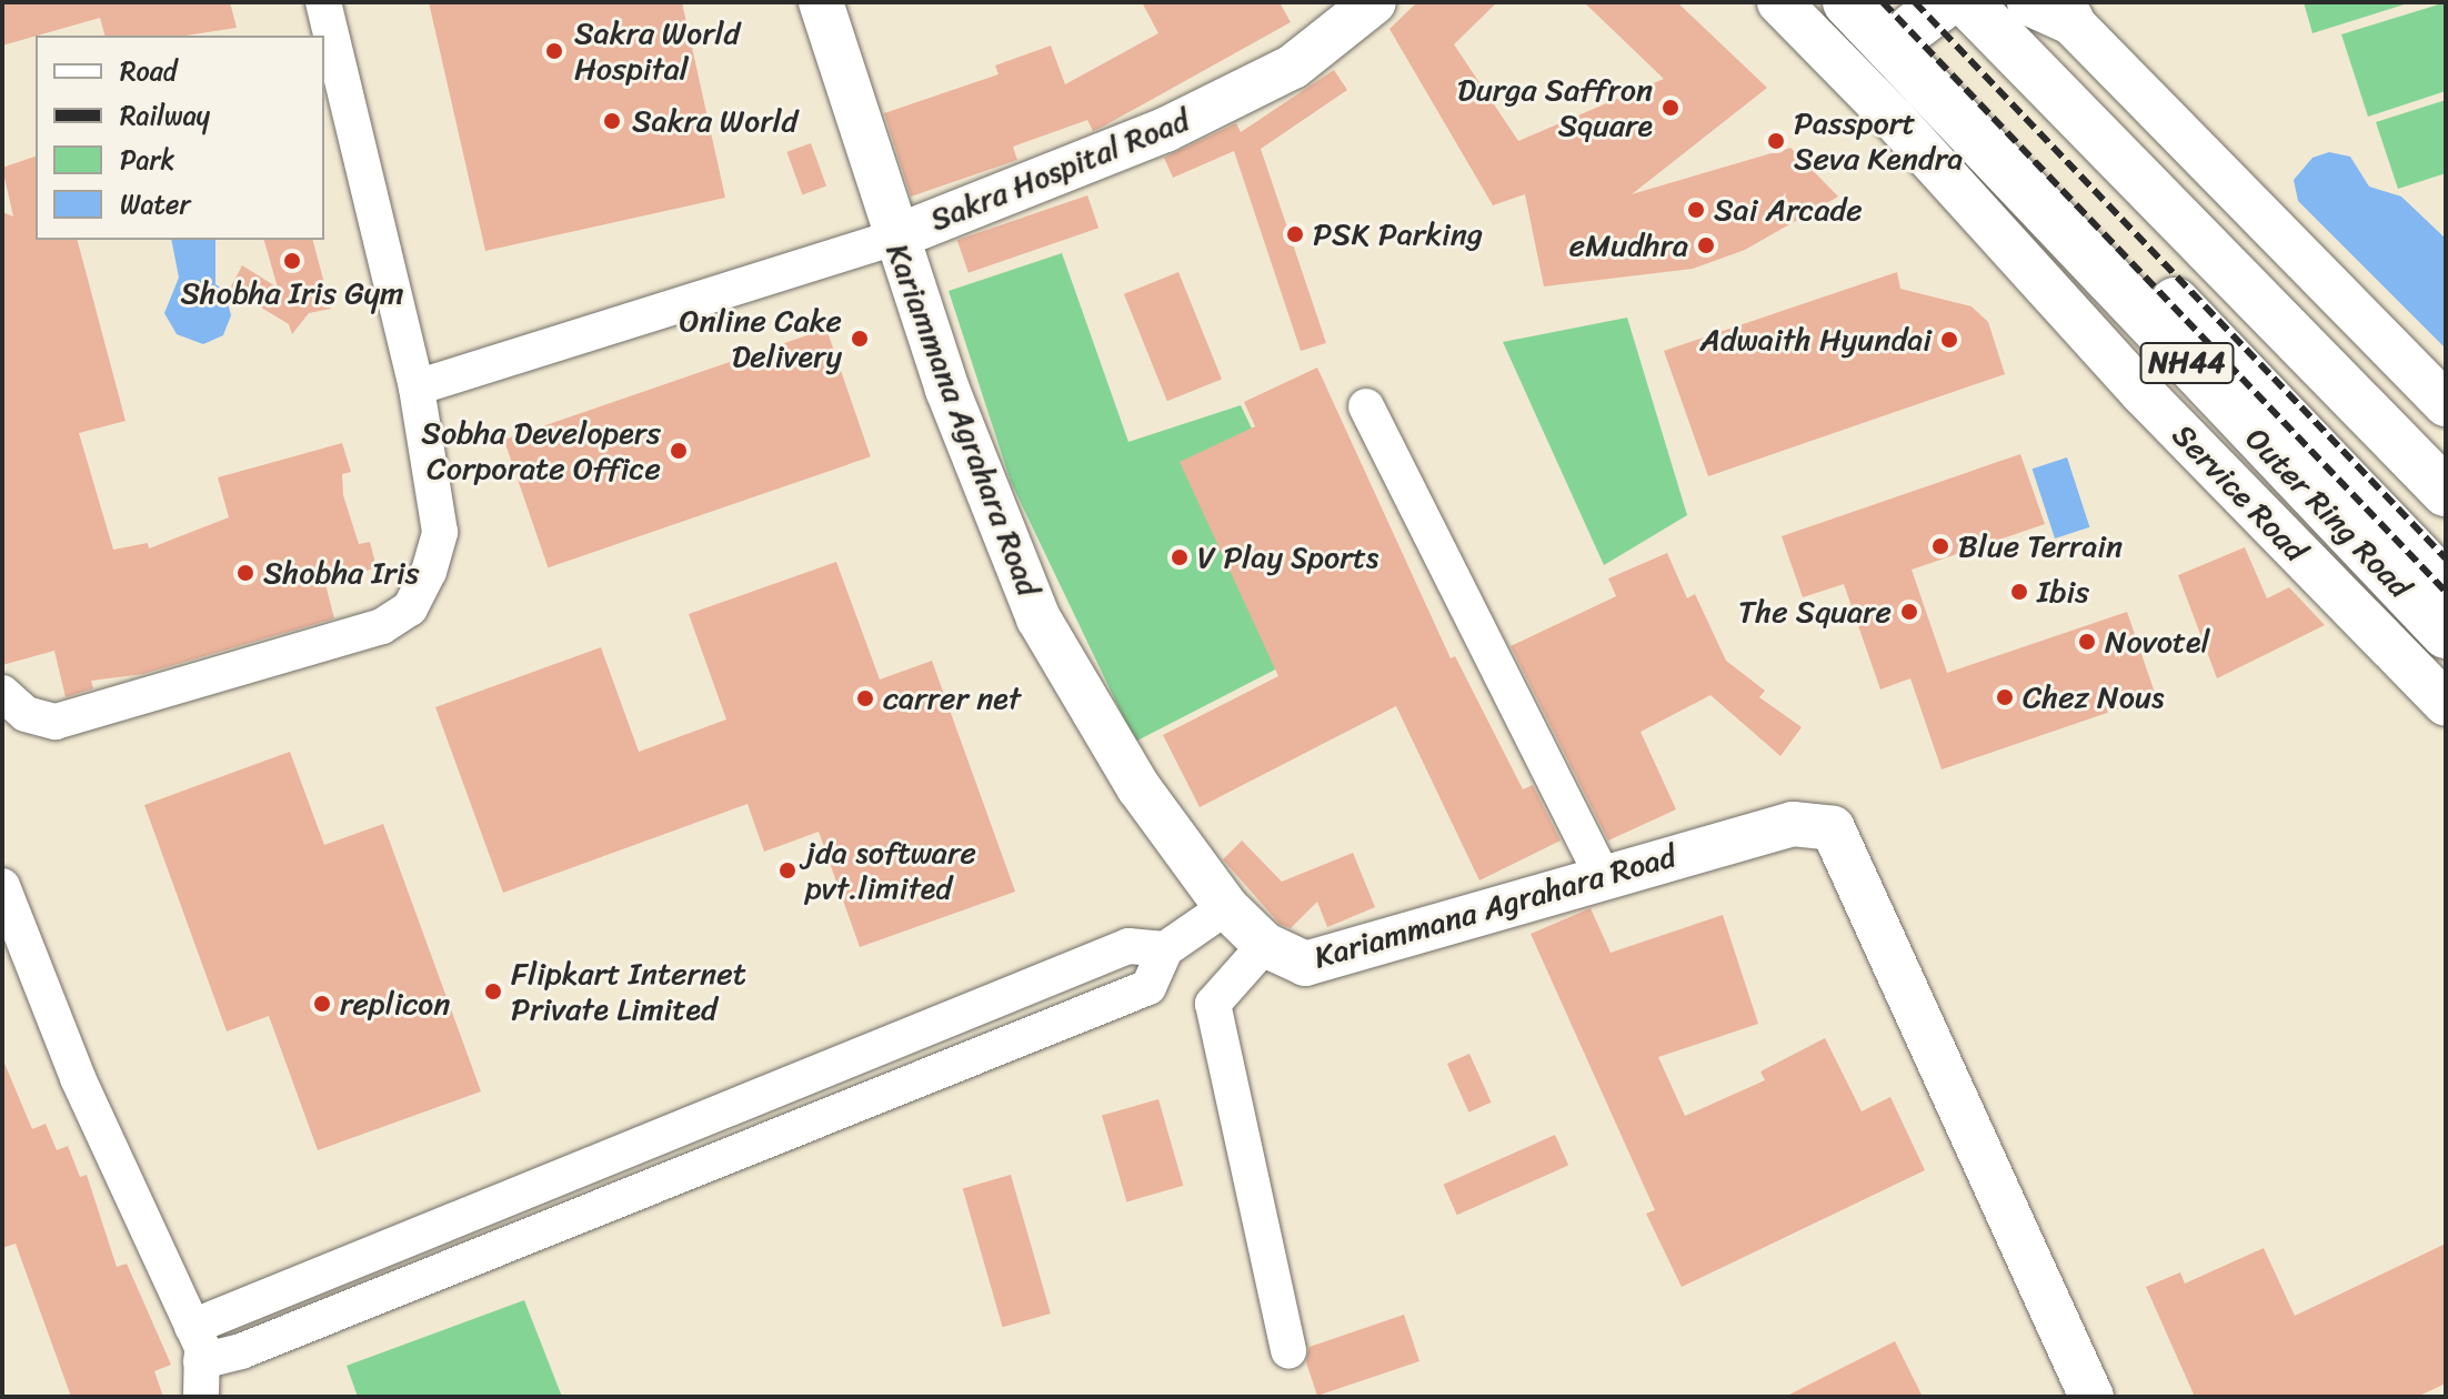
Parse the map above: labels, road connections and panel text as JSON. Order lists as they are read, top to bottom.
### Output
{
  "streets": {
    "highway": ["NH44", "Outer Ring Road"],
    "street": ["Sakra Hospital Road", "Kariammana Agrahara Road", "Service Road"]
  },
  "crossings": [
    ["Sakra Hospital Road", "Kariammana Agrahara Road"]
  ],
  "places": [
    "Sakra World Hospital",
    "Durga Saffron Square",
    "Sakra World",
    "Passport Seva Kendra",
    "Sai Arcade",
    "PSK Parking",
    "eMudhra",
    "Shobha Iris Gym",
    "Online Cake Delivery",
    "Adwaith Hyundai",
    "Sobha Developers Corporate Office",
    "Blue Terrain",
    "V Play Sports",
    "Shobha Iris",
    "Ibis",
    "The Square",
    "Novotel",
    "Chez Nous",
    "carrer net",
    "jda software pvt.limited",
    "Flipkart Internet Private Limited",
    "replicon"
  ],
  "legend": [
    "Road",
    "Railway",
    "Park",
    "Water"
  ]
}
